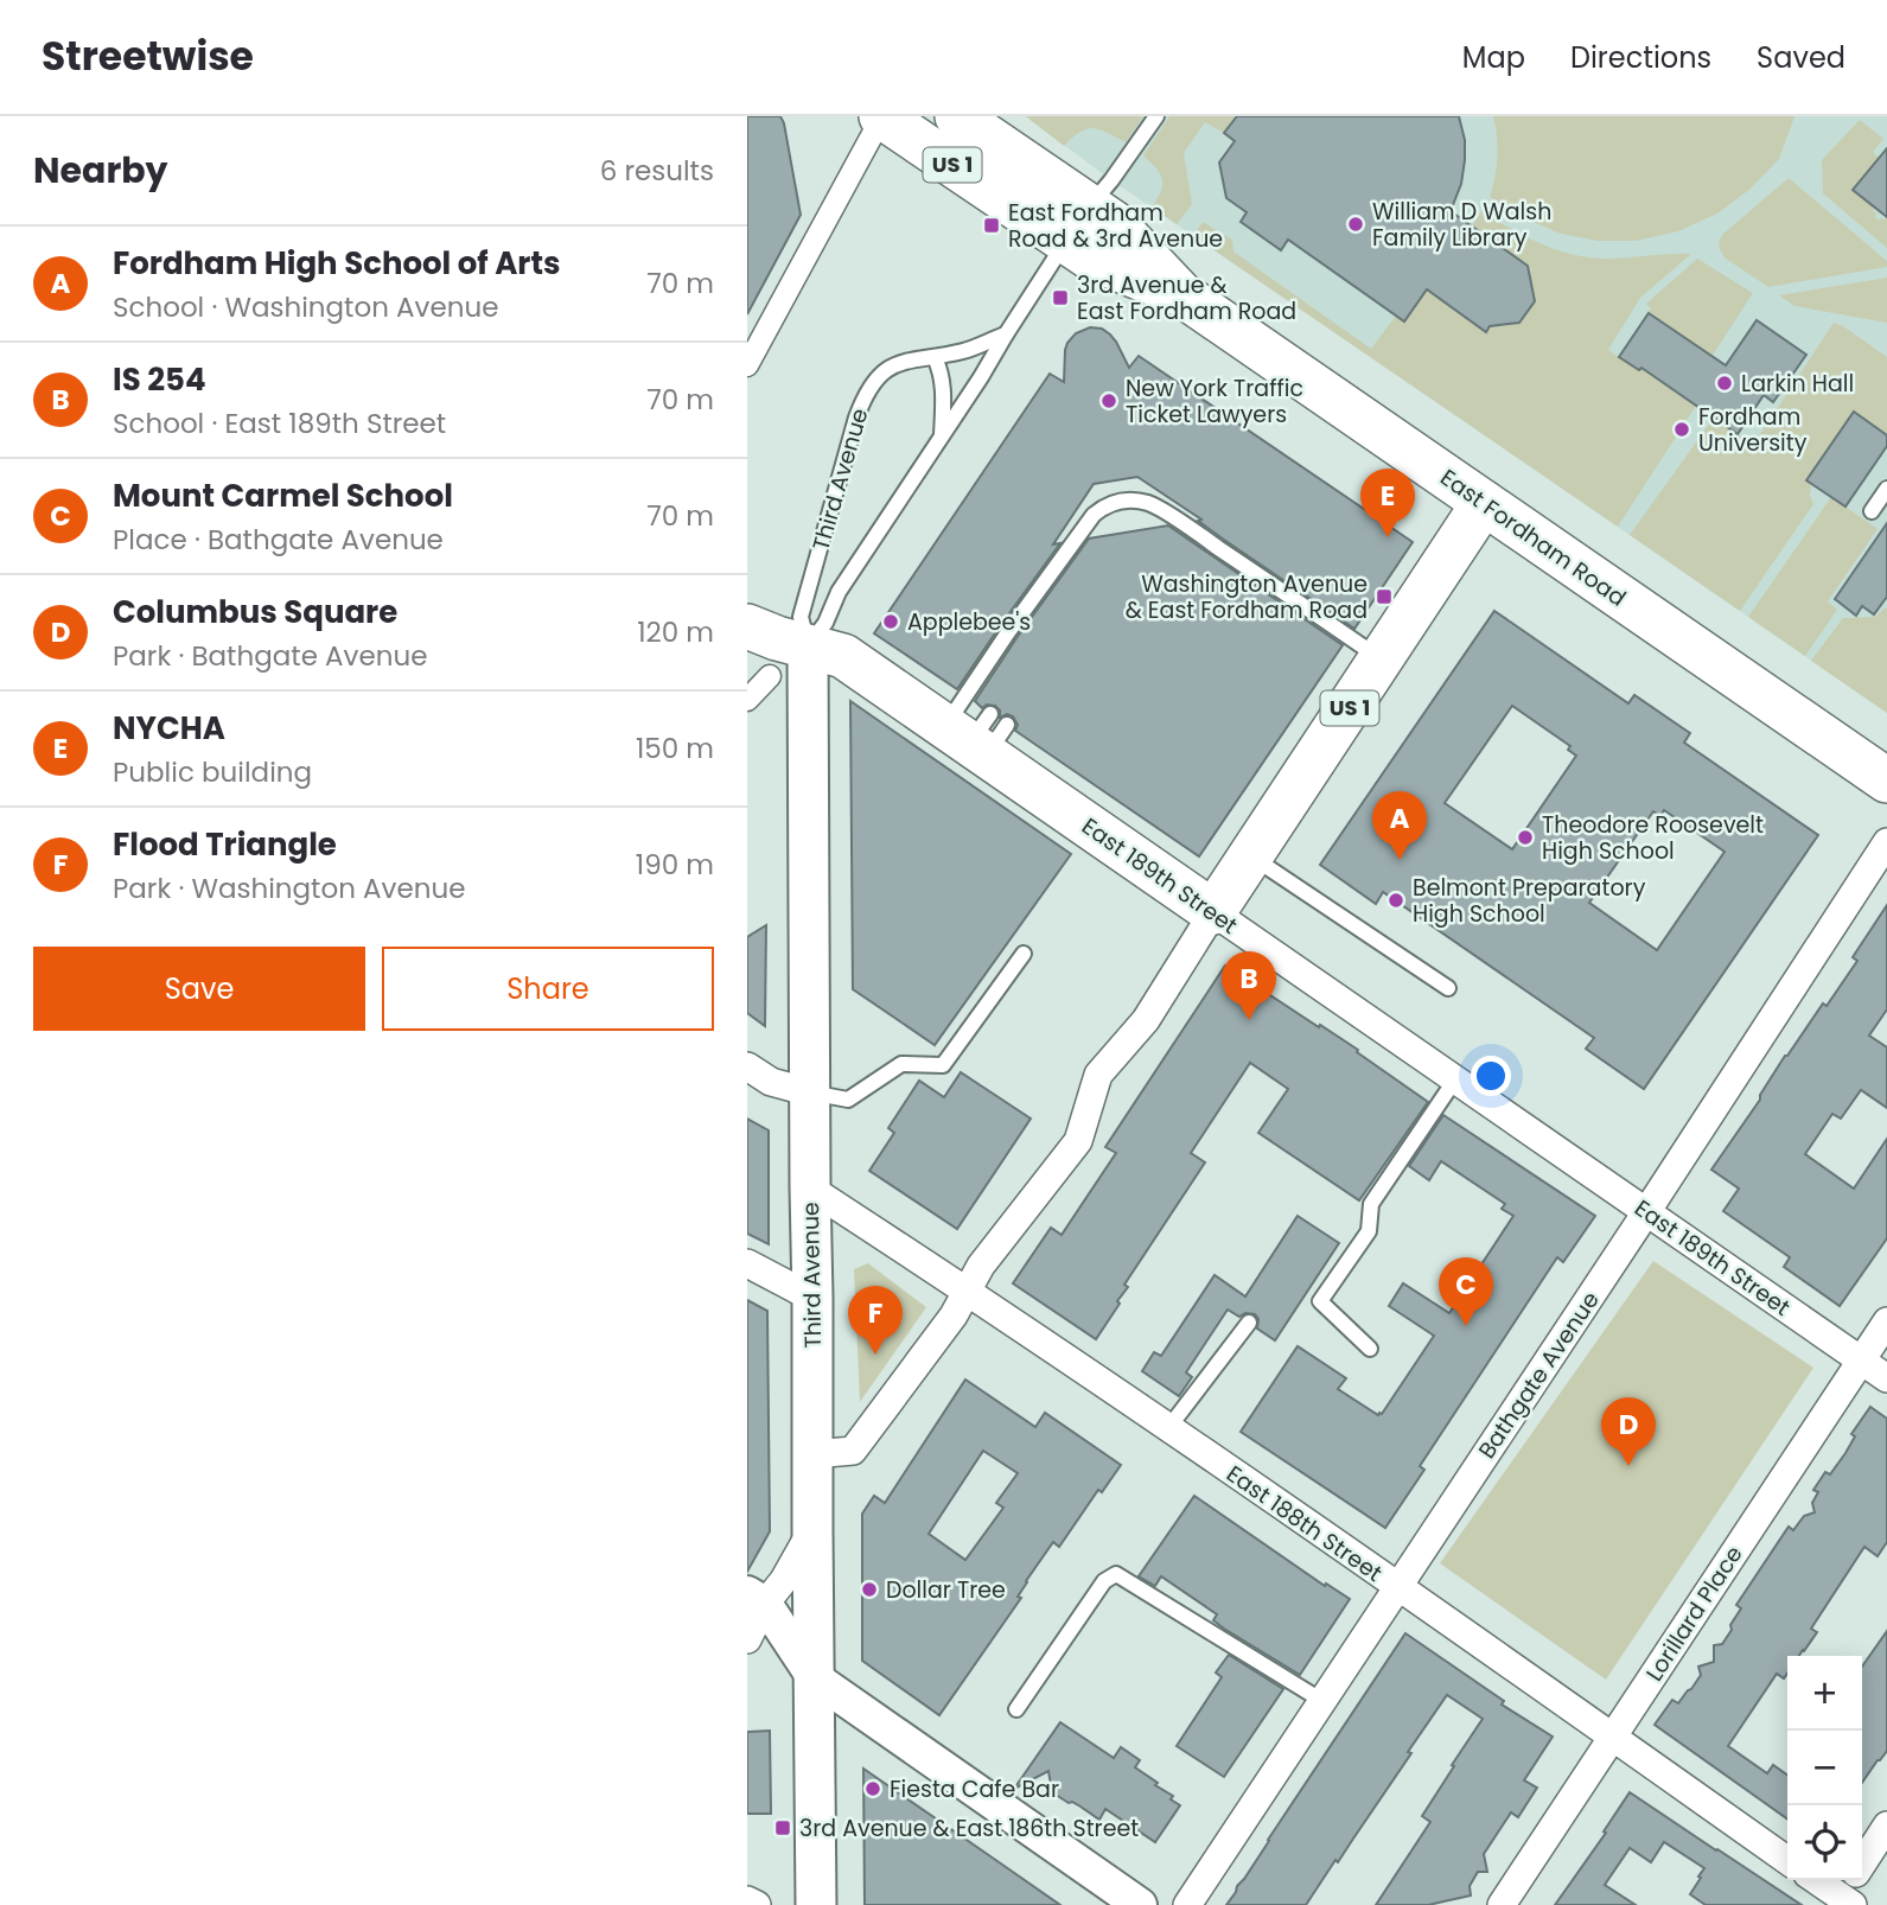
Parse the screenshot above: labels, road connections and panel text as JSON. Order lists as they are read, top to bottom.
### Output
{
  "streets": {
    "main road": [
      "US 1",
      "Third Avenue",
      "East Fordham Road",
      "East 189th Street"
    ],
    "street": ["Bathgate Avenue", "East 188th Street", "Lorillard Place"]
  },
  "crossings": [
    ["US 1", "East Fordham Road"],
    ["US 1", "East 189th Street"],
    ["Third Avenue", "East Fordham Road"],
    ["Third Avenue", "East 189th Street"],
    ["Third Avenue", "East 188th Street"],
    ["East 189th Street", "Bathgate Avenue"],
    ["East 189th Street", "Lorillard Place"],
    ["Bathgate Avenue", "East 188th Street"],
    ["East 188th Street", "Lorillard Place"]
  ],
  "places": {
    "other": [
      "William D Walsh Family Library",
      "Larkin Hall",
      "New York Traffic Ticket Lawyers",
      "Fordham University",
      "Applebee's",
      "Theodore Roosevelt High School",
      "Belmont Preparatory High School",
      "Dollar Tree",
      "Fiesta Cafe Bar"
    ],
    "transit": [
      "East Fordham Road & 3rd Avenue",
      "3rd Avenue & East Fordham Road",
      "Washington Avenue & East Fordham Road",
      "3rd Avenue & East 186th Street"
    ]
  },
  "page": {
    "header": "Streetwise",
    "nav": ["Map", "Directions", "Saved"],
    "heading": ["Nearby", "6 results"],
    "list": [
      {
        "mark": "A",
        "name": "Fordham High School of Arts",
        "note": "School · Washington Avenue",
        "value": "70 m"
      },
      {
        "mark": "B",
        "name": "IS 254",
        "note": "School · East 189th Street",
        "value": "70 m"
      },
      {
        "mark": "C",
        "name": "Mount Carmel School",
        "note": "Place · Bathgate Avenue",
        "value": "70 m"
      },
      {
        "mark": "D",
        "name": "Columbus Square",
        "note": "Park · Bathgate Avenue",
        "value": "120 m"
      },
      {
        "mark": "E",
        "name": "NYCHA",
        "note": "Public building",
        "value": "150 m"
      },
      {
        "mark": "F",
        "name": "Flood Triangle",
        "note": "Park · Washington Avenue",
        "value": "190 m"
      }
    ],
    "pins": [
      "E",
      "A",
      "B",
      "C",
      "F",
      "D"
    ],
    "buttons": ["Save", "Share"],
    "map_buttons": ["+", "−"]
  }
}
